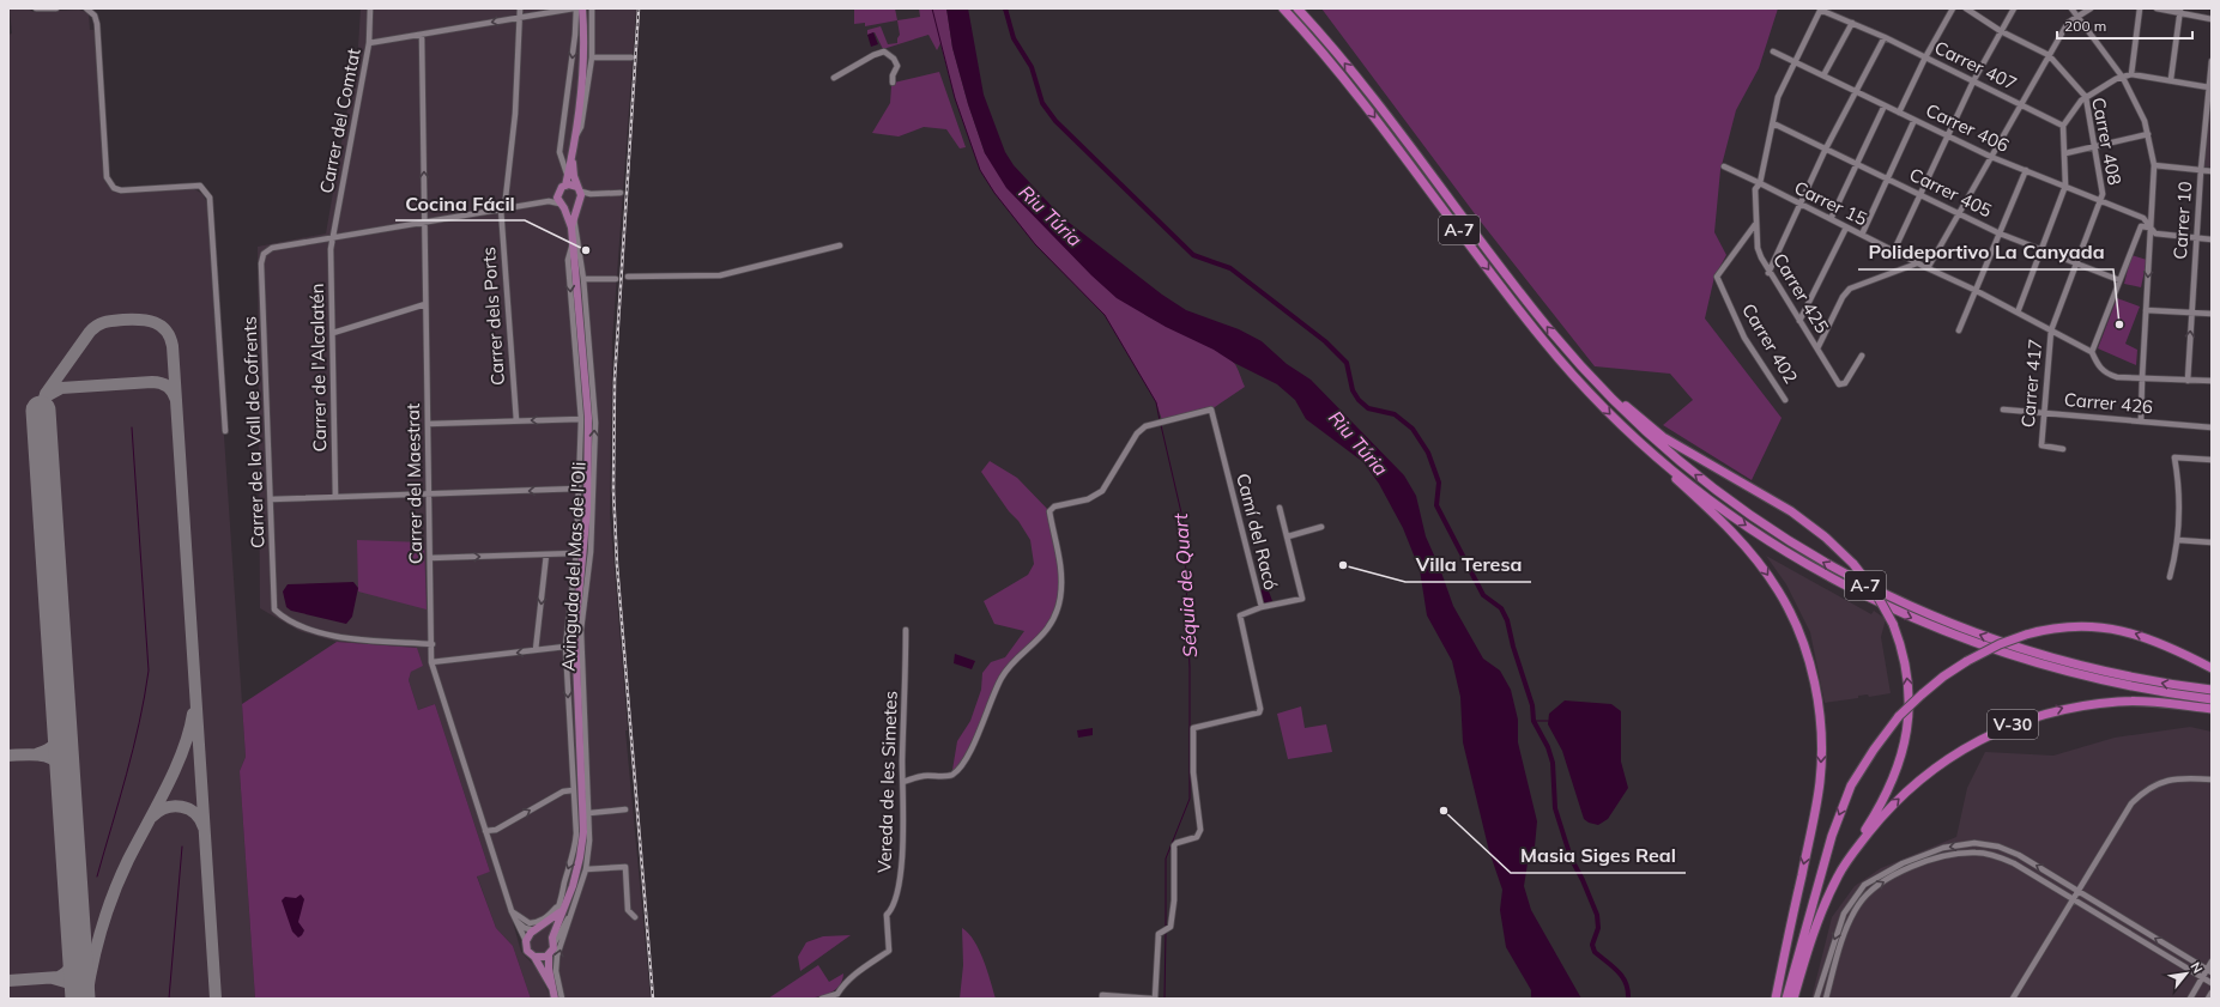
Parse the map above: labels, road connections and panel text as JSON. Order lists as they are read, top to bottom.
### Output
{
  "streets": {
    "highway": ["A-7", "V-30"],
    "street": [
      "Carrer 407",
      "Carrer del Comtat",
      "Carrer 406",
      "Carrer 408",
      "Carrer 405",
      "Carrer 15",
      "Carrer 10",
      "Carrer 425",
      "Carrer dels Ports",
      "Carrer 402",
      "Carrer de l'Alcalatén",
      "Carrer 417",
      "Carrer 426",
      "Carrer de la Vall de Cofrents",
      "Carrer del Maestrat",
      "Camí del Racó",
      "Avinguda del Mas de l'Oli",
      "Vereda de les Simetes"
    ]
  },
  "crossings": [
    ["Carrer del Comtat", "Carrer de l'Alcalatén"],
    ["Carrer del Comtat", "Carrer de la Vall de Cofrents"],
    ["Carrer 406", "Carrer 408"],
    ["Carrer 408", "Carrer 405"],
    ["Carrer 408", "Carrer 15"],
    ["Carrer 408", "Carrer 417"],
    ["Carrer 15", "Carrer 425"],
    ["Carrer 15", "Carrer 417"],
    ["Carrer 425", "Carrer 402"],
    ["Carrer de l'Alcalatén", "Carrer de la Vall de Cofrents"],
    ["Carrer 417", "Carrer 426"],
    ["Carrer de la Vall de Cofrents", "Carrer del Maestrat"],
    ["Camí del Racó", "Vereda de les Simetes"]
  ],
  "water": ["Riu Túria", "Séquia de Quart"],
  "places": [
    "Cocina Fácil",
    "Polideportivo La Canyada",
    "Villa Teresa",
    "Masia Siges Real"
  ],
  "scale_bar": "200 m",
  "north": "top right"
}
